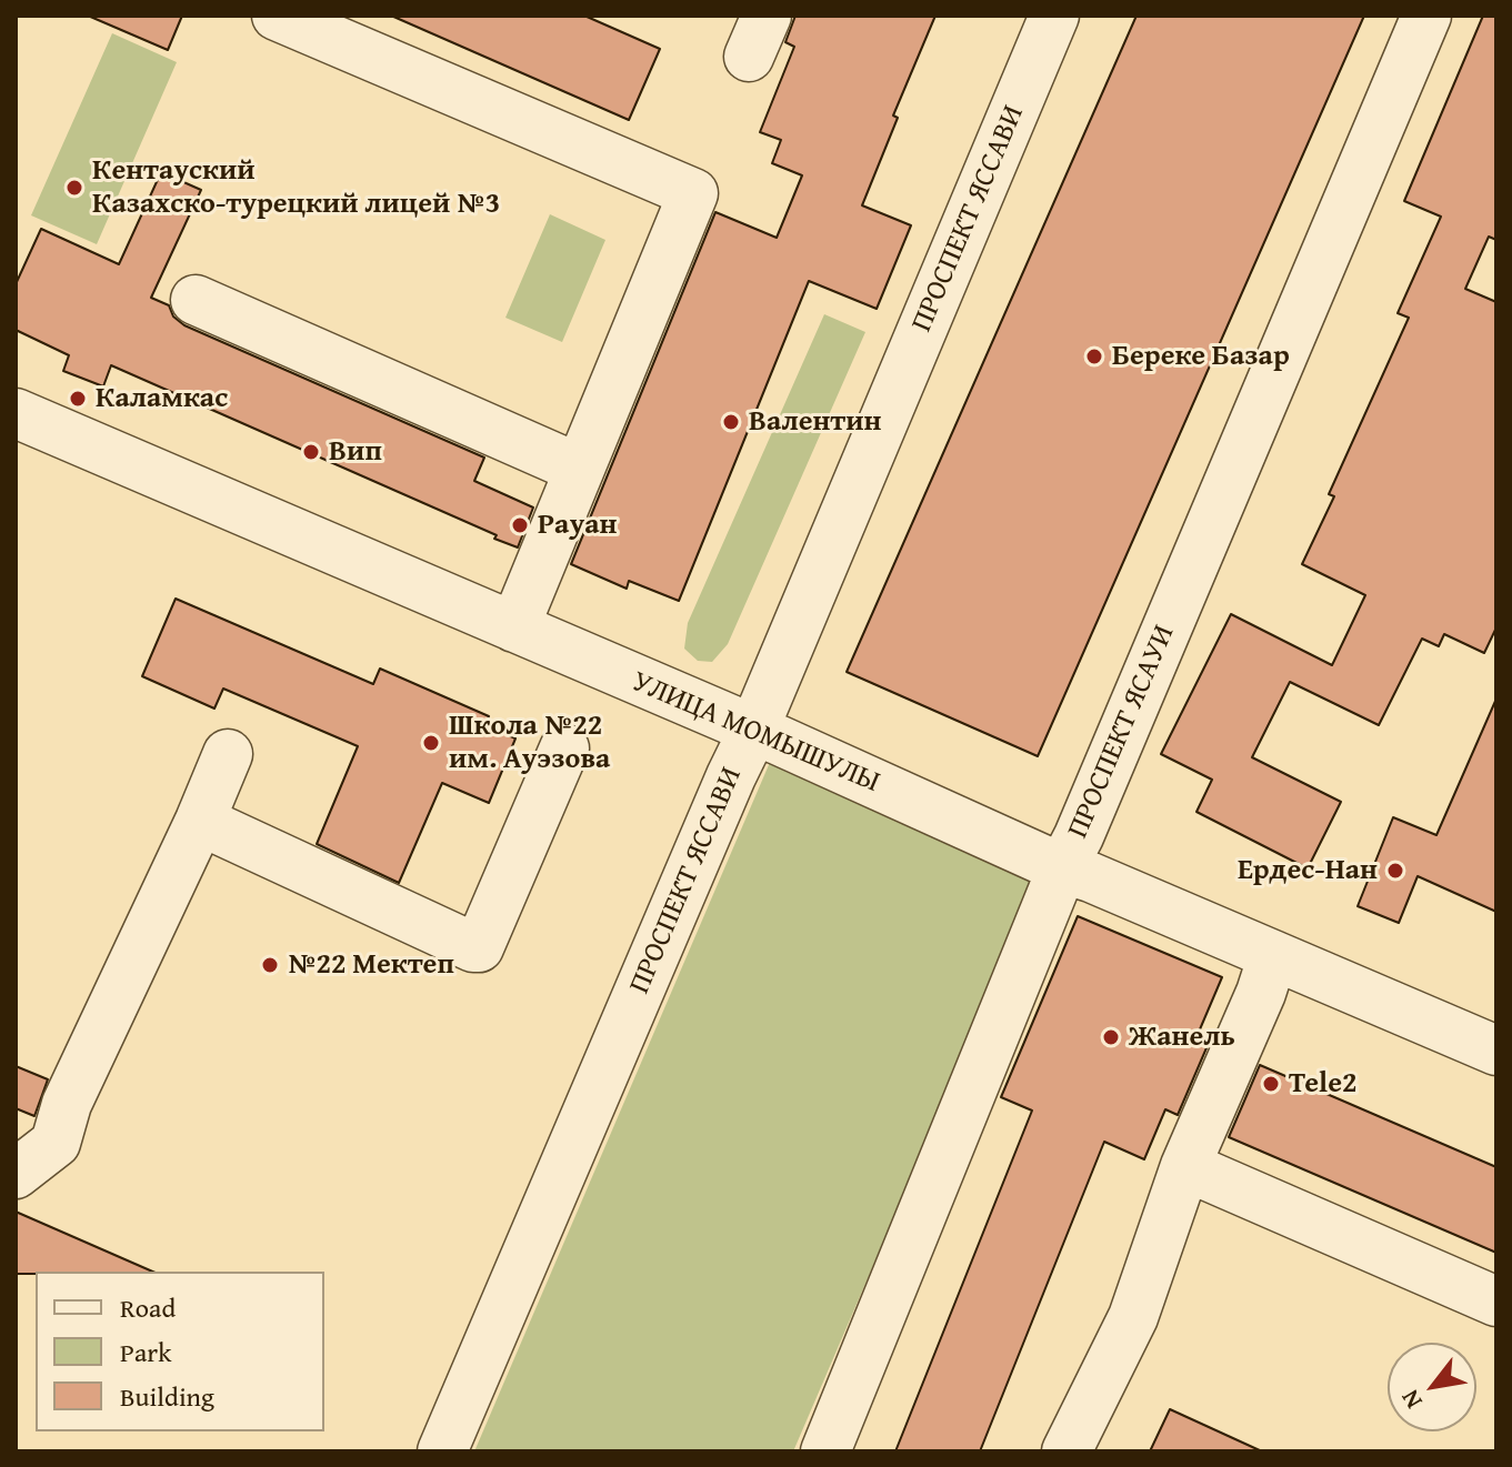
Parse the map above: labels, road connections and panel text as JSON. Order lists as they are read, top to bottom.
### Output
{
  "streets": {
    "street": ["ПРОСПЕКТ ЯССАВИ", "ПРОСПЕКТ ЯСАУИ", "УЛИЦА МОМЫШУЛЫ"]
  },
  "crossings": [
    ["ПРОСПЕКТ ЯССАВИ", "УЛИЦА МОМЫШУЛЫ"],
    ["ПРОСПЕКТ ЯСАУИ", "УЛИЦА МОМЫШУЛЫ"]
  ],
  "places": [
    "Кентауский Казахско-турецкий лицей №3",
    "Береке Базар",
    "Каламкас",
    "Валентин",
    "Вип",
    "Рауан",
    "Школа №22 им. Ауэзова",
    "Ердес-Нан",
    "№22 Мектеп",
    "Жанель",
    "Tele2"
  ],
  "legend": ["Road", "Park", "Building"],
  "north": "bottom left"
}
